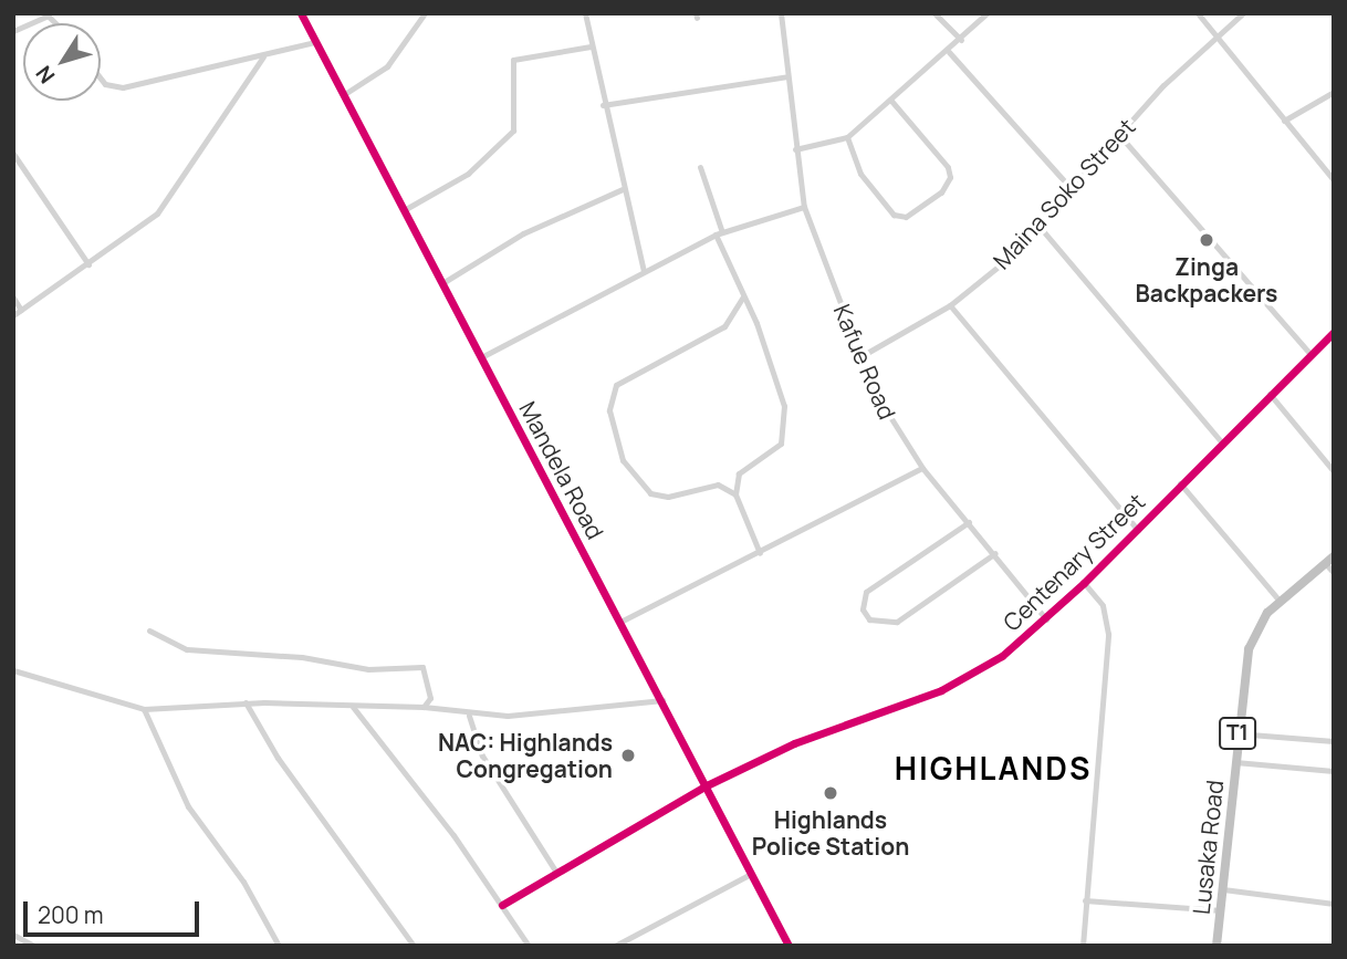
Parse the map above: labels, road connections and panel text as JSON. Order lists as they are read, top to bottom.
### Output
{
  "streets": {
    "highway": ["T1", "Lusaka Road"],
    "street": [
      "Maina Soko Street",
      "Kafue Road",
      "Mandela Road",
      "Centenary Street"
    ]
  },
  "crossings": [
    ["Maina Soko Street", "Kafue Road"],
    ["Kafue Road", "Centenary Street"],
    ["Mandela Road", "Centenary Street"]
  ],
  "districts": ["HIGHLANDS"],
  "places": ["Zinga Backpackers", "NAC: Highlands Congregation", "Highlands Police Station"],
  "scale_bar": "200 m",
  "north": "bottom left"
}
